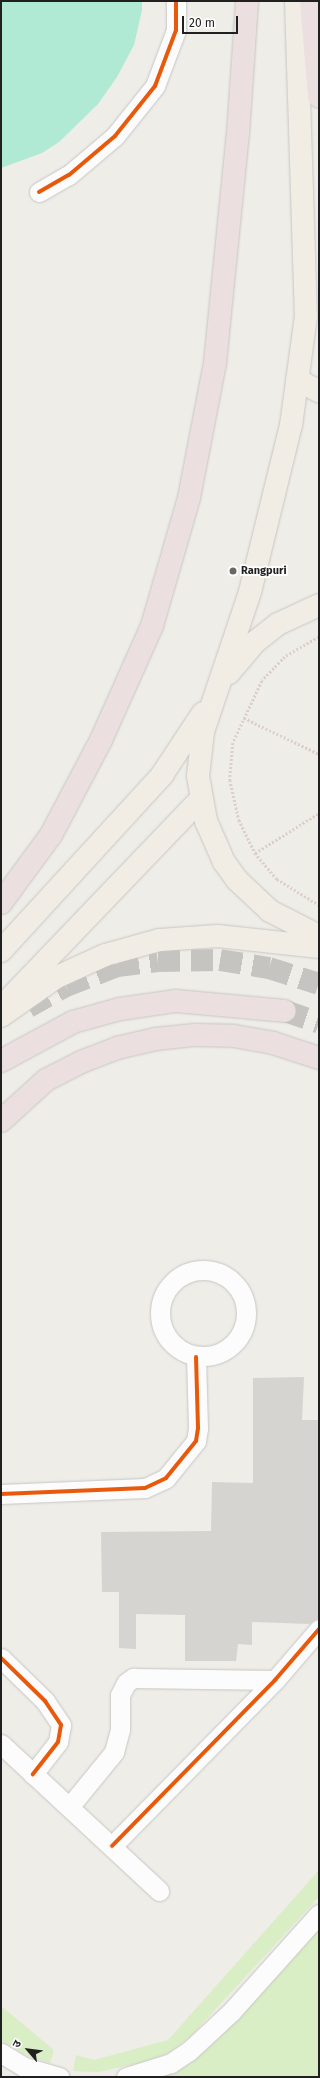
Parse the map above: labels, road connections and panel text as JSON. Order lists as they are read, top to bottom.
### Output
{
  "places": ["Rangpuri"],
  "scale_bar": "20 m",
  "north": "top left"
}
